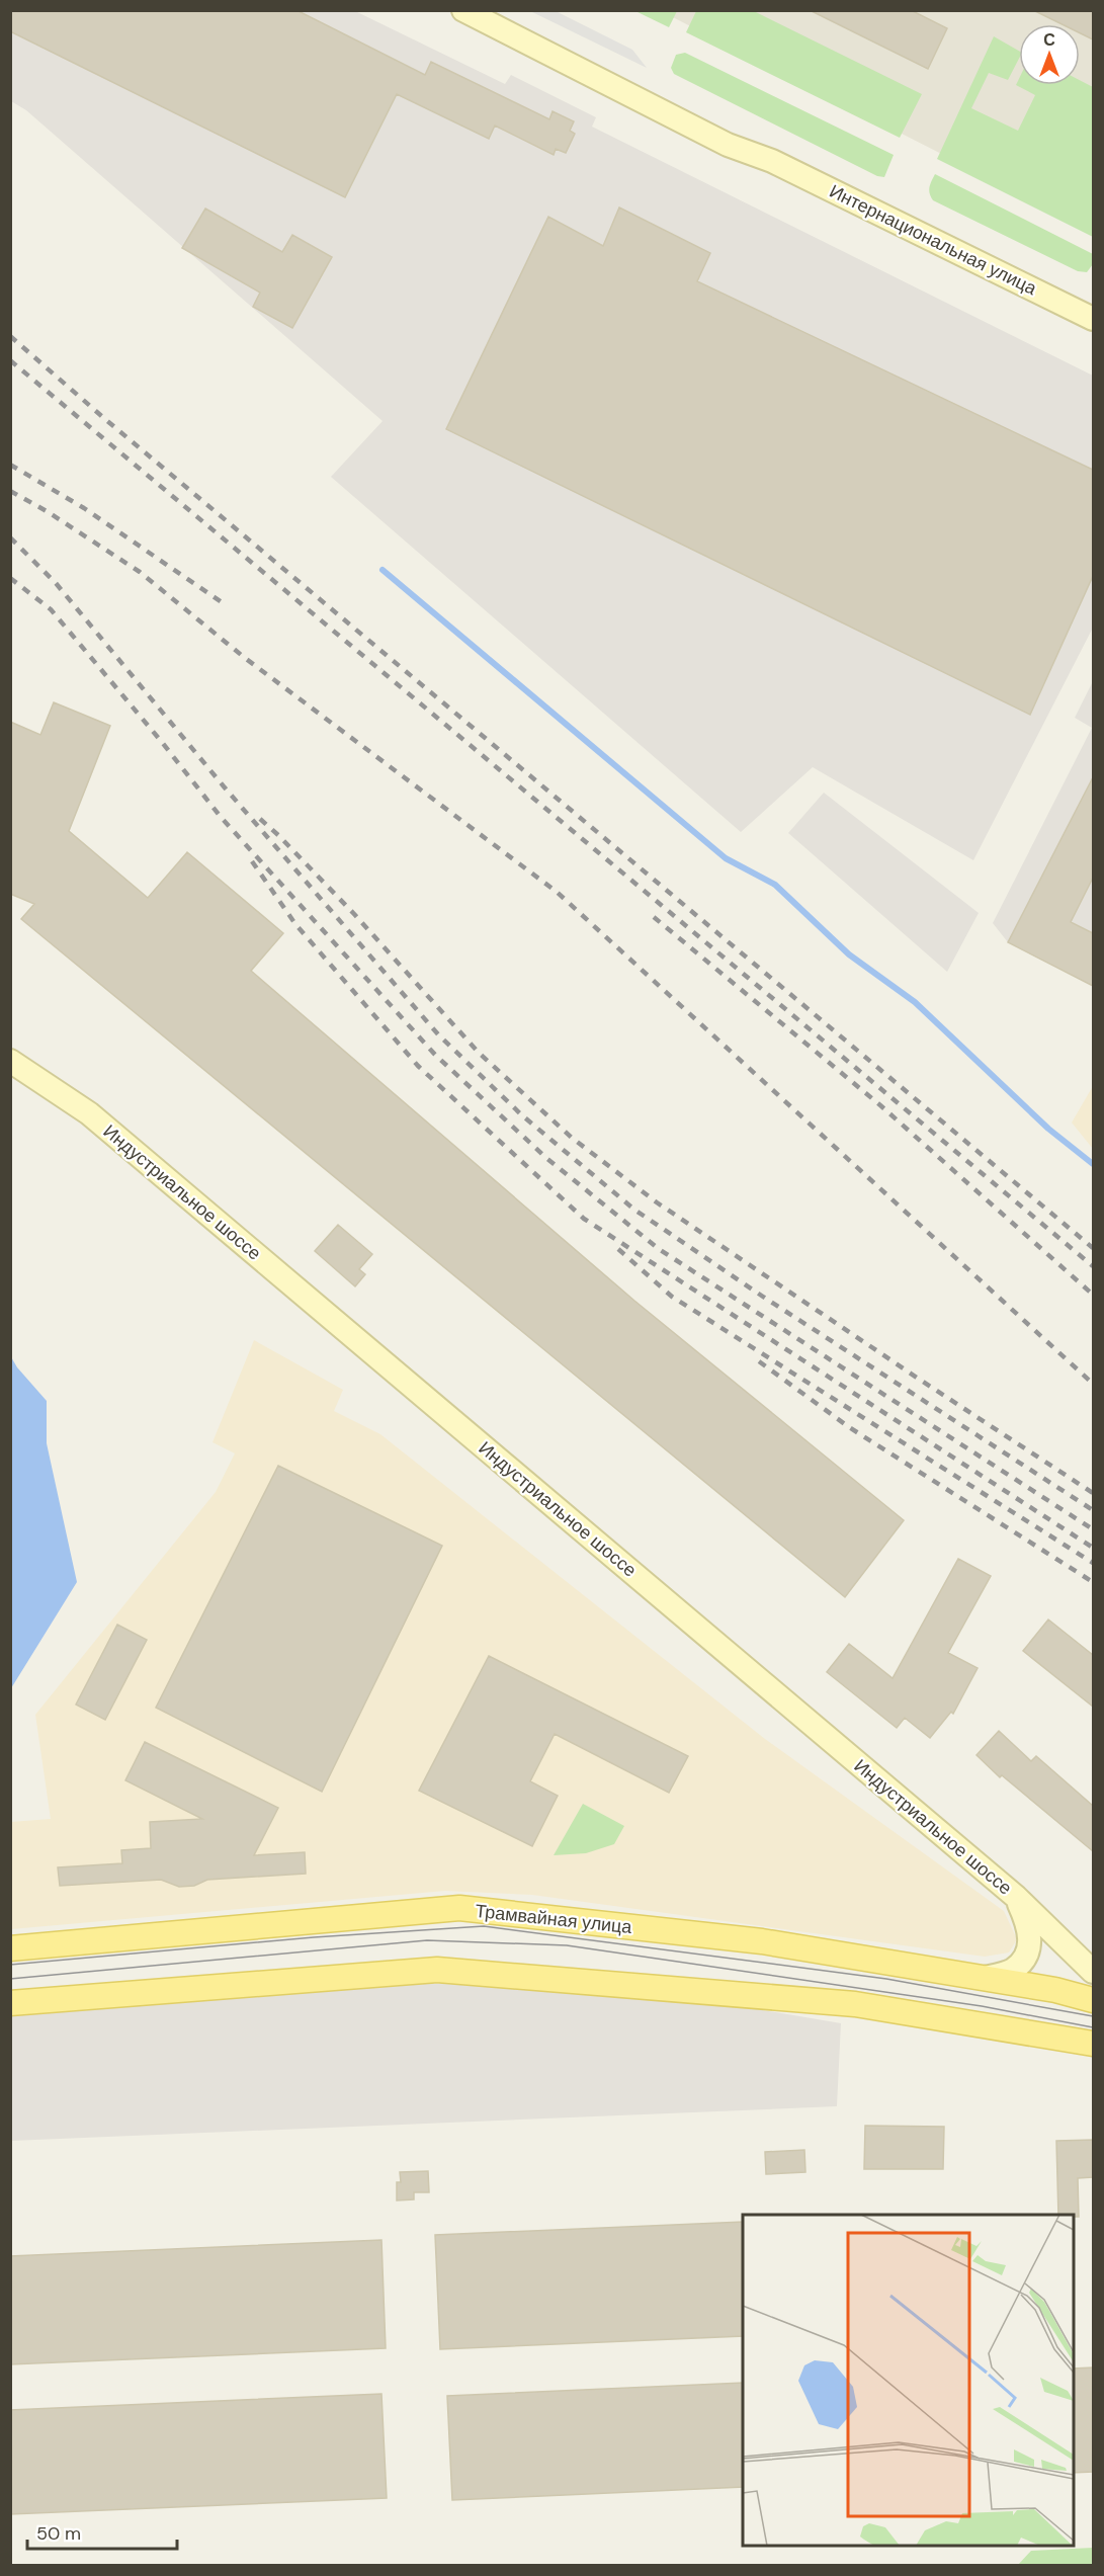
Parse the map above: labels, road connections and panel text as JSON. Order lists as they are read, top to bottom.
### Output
{
  "streets": {
    "main road": ["Трамвайная улица"],
    "street": ["Интернациональная улица", "Индустриальное шоссе"]
  },
  "scale_bar": "50 m",
  "north": "top"
}
